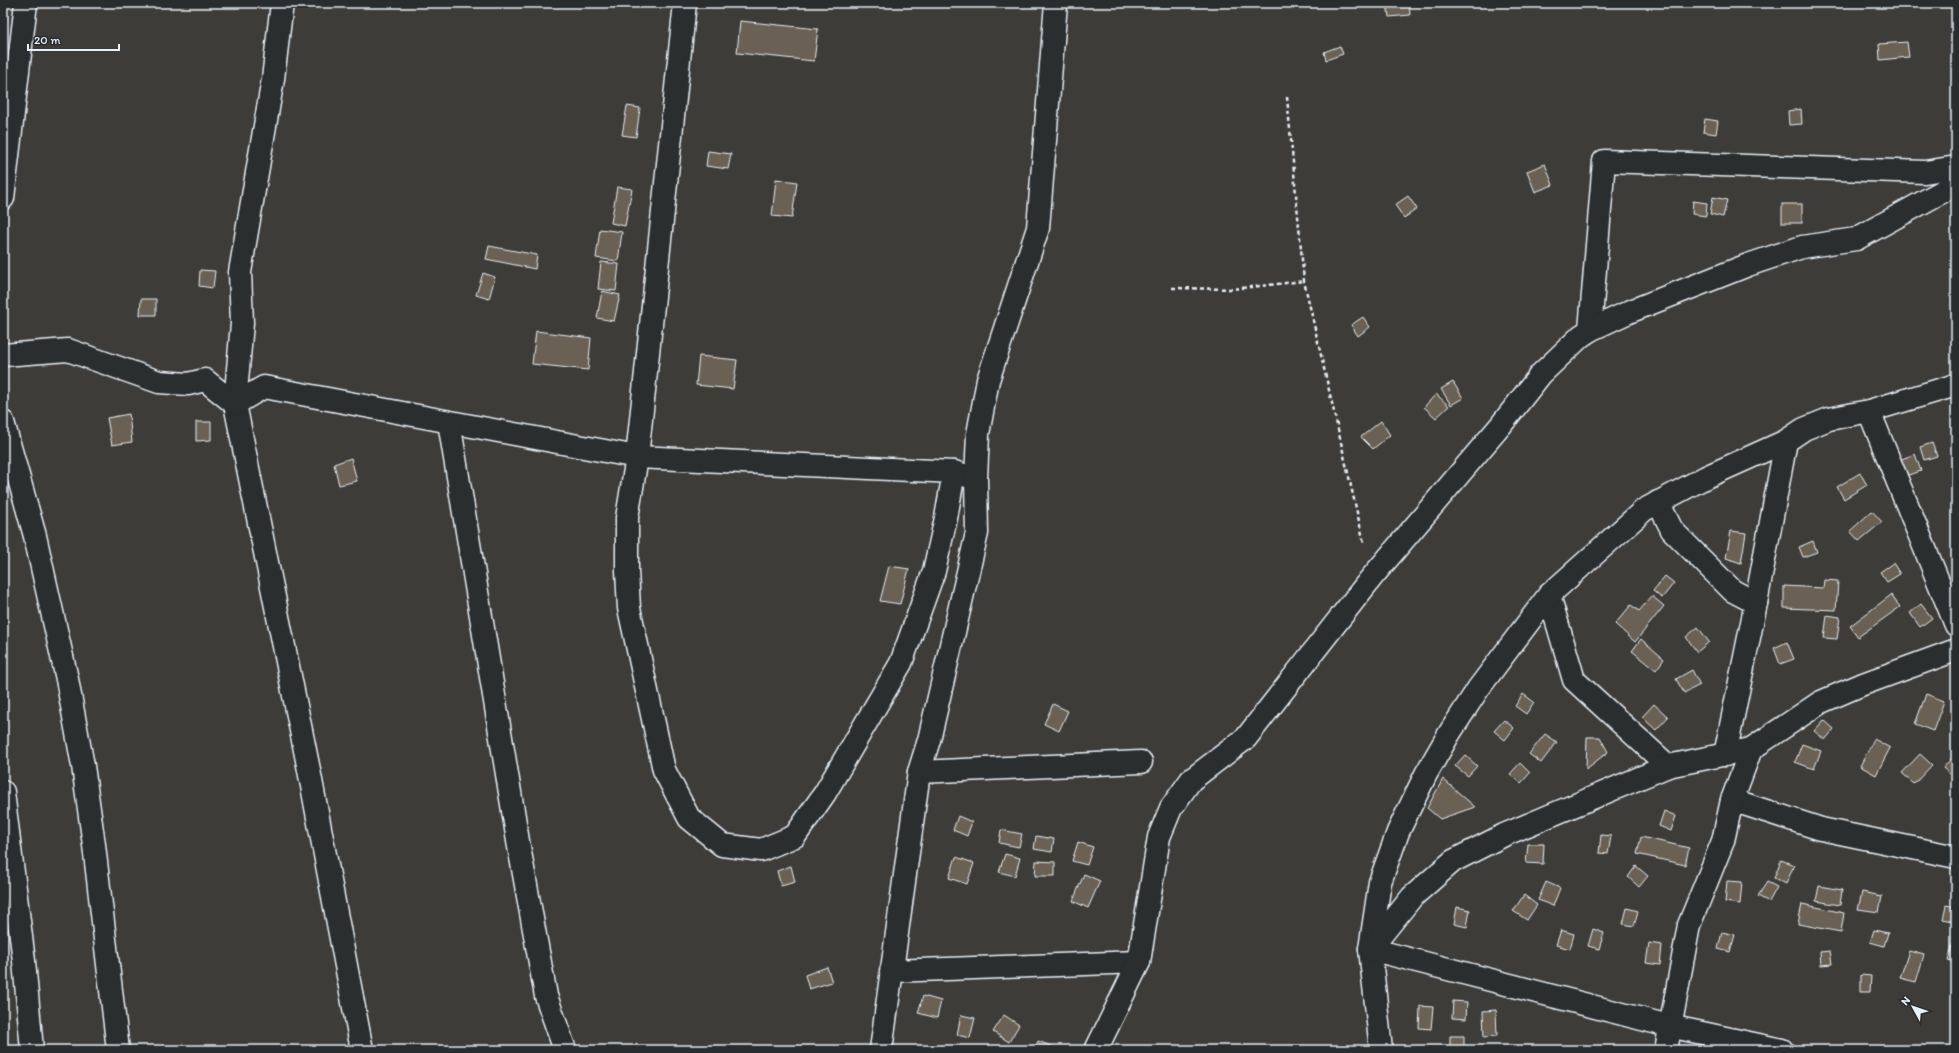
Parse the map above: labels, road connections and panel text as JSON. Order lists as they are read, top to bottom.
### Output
{
  "scale_bar": "20 m",
  "north": "top left"
}
